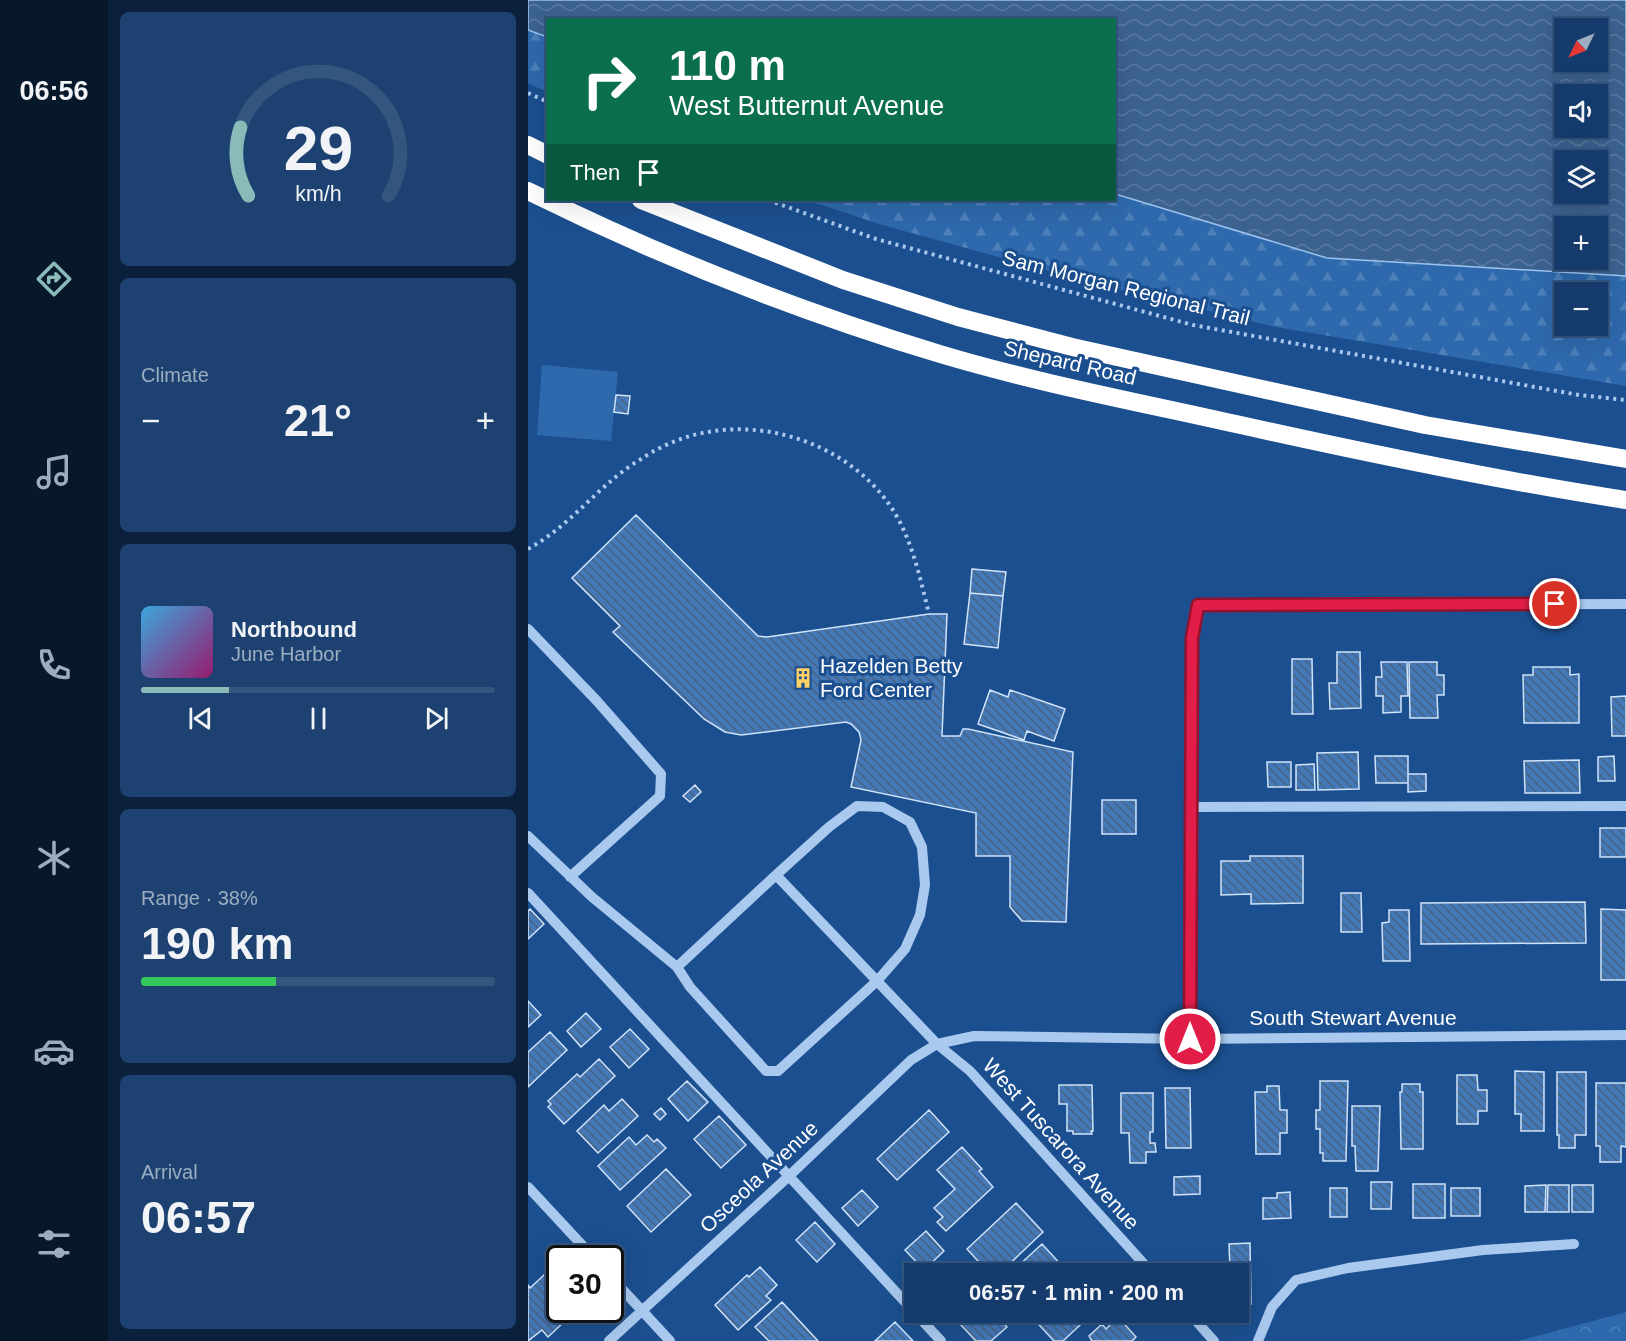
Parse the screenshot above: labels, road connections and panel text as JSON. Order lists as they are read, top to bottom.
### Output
{
  "streets": {
    "highway": ["Shepard Road"],
    "street": ["South Stewart Avenue", "West Tuscarora Avenue", "Osceola Avenue"],
    "path": ["Sam Morgan Regional Trail"]
  },
  "crossings": [
    ["South Stewart Avenue", "West Tuscarora Avenue"],
    ["South Stewart Avenue", "Osceola Avenue"],
    ["West Tuscarora Avenue", "Osceola Avenue"]
  ],
  "places": {
    "building": ["Hazelden Betty Ford Center"]
  },
  "north": "bottom left",
  "page": {
    "tabs": "06:56",
    "map_buttons": ["+", "−"],
    "turn": ["110 m", "West Butternut Avenue"],
    "then": "Then",
    "tile": [
      "Climate",
      ["Range · 38%", "190 km"],
      ["Arrival", "06:57"]
    ],
    "heat": ["−", "21°", "+"],
    "song": ["Northbound", "June Harbor"],
    "limit": "30",
    "trip": "06:57 · 1 min · 200 m",
    "gauge": ["29", "km/h"]
  }
}
